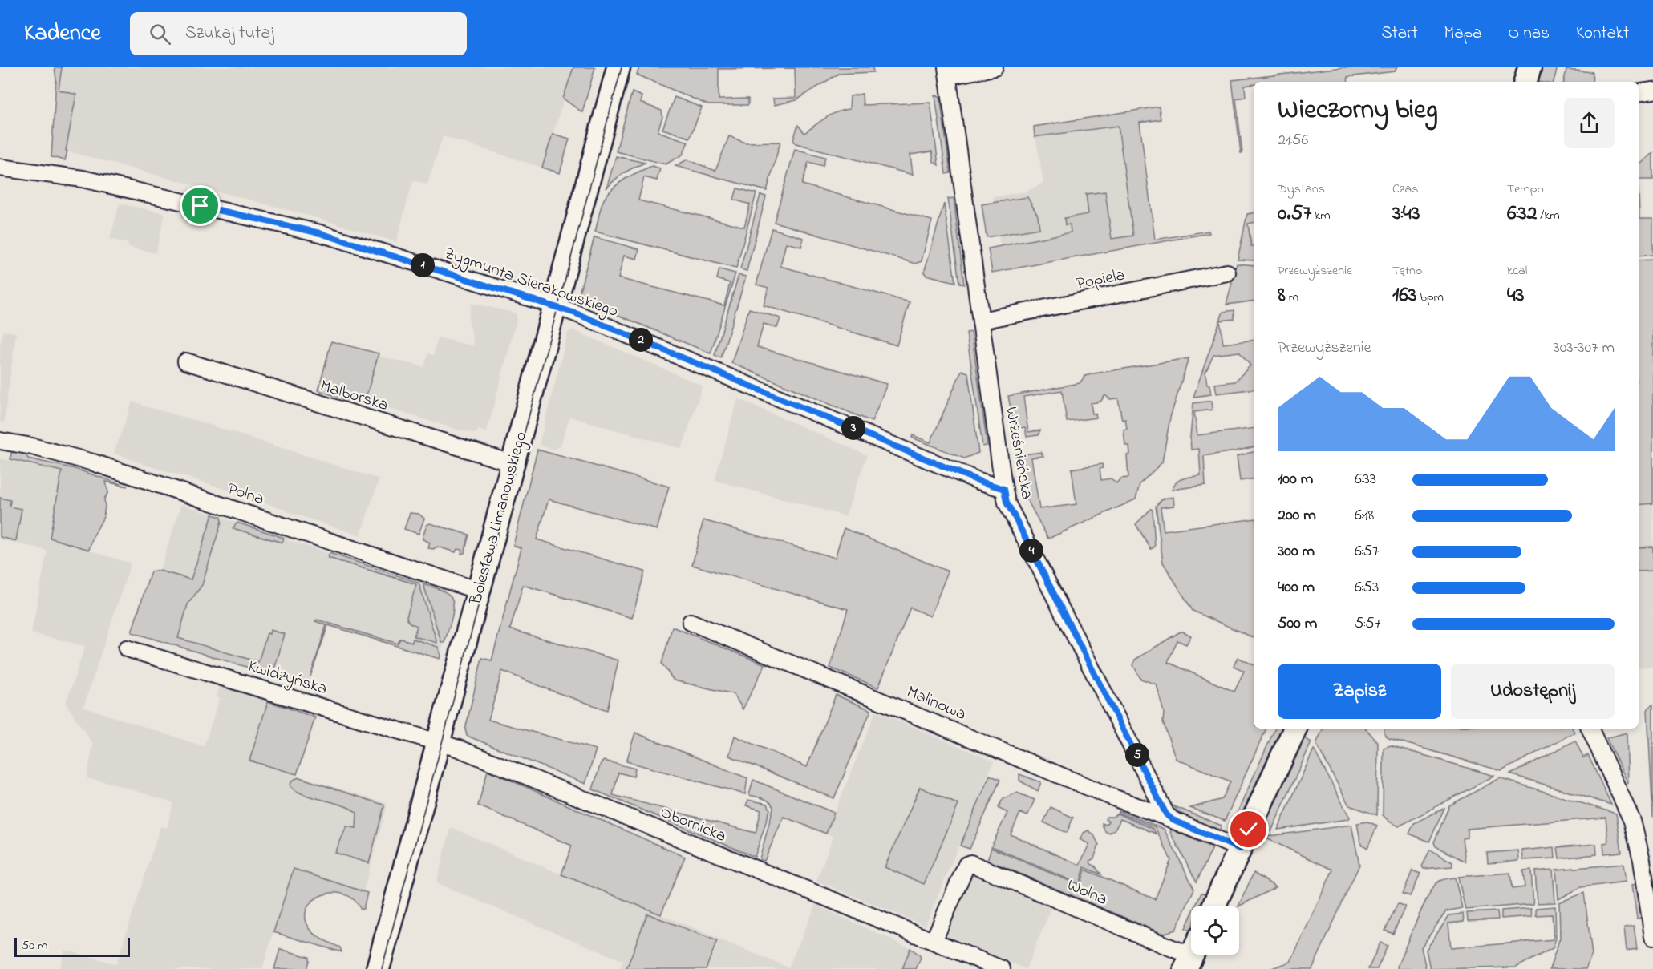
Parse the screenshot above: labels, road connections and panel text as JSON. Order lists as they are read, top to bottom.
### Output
{
  "streets": {
    "street": [
      "Popiela",
      "Zygmunta Sierakowskiego",
      "Malborska",
      "Wrześnieńska",
      "Polna",
      "Bolesława Limanowskiego",
      "Kwidzyńska",
      "Malinowa",
      "Obornicka",
      "Wolna"
    ]
  },
  "crossings": [
    ["Popiela", "Wrześnieńska"],
    ["Zygmunta Sierakowskiego", "Wrześnieńska"],
    ["Zygmunta Sierakowskiego", "Bolesława Limanowskiego"],
    ["Malborska", "Bolesława Limanowskiego"],
    ["Wrześnieńska", "Malinowa"],
    ["Polna", "Bolesława Limanowskiego"],
    ["Bolesława Limanowskiego", "Kwidzyńska"],
    ["Bolesława Limanowskiego", "Obornicka"],
    ["Kwidzyńska", "Obornicka"],
    ["Obornicka", "Wolna"]
  ],
  "scale_bar": "50 m",
  "page": {
    "header": "Kadence",
    "search": "Szukaj tutaj",
    "nav": [
      "Start",
      "Mapa",
      "O nas",
      "Kontakt"
    ],
    "heading": ["Wieczorny bieg", "21:56"],
    "stats": [
      ["Dystans", "0.57 km"],
      ["Czas", "3:43"],
      ["Tempo", "6:32 /km"],
      ["Przewyższenie", "8 m"],
      ["Tętno", "163 bpm"],
      ["kcal", "43"]
    ],
    "pins": [
      "1",
      "2",
      "3",
      "4",
      "5"
    ],
    "chart": ["Przewyższenie", "303–307 m"],
    "list": [
      {
        "name": "100 m",
        "note": "6:33"
      },
      {
        "name": "200 m",
        "note": "6:18"
      },
      {
        "name": "300 m",
        "note": "6:57"
      },
      {
        "name": "400 m",
        "note": "6:53"
      },
      {
        "name": "500 m",
        "note": "5:57"
      }
    ],
    "buttons": ["Zapisz", "Udostępnij"],
    "scale": "50 m"
  }
}
